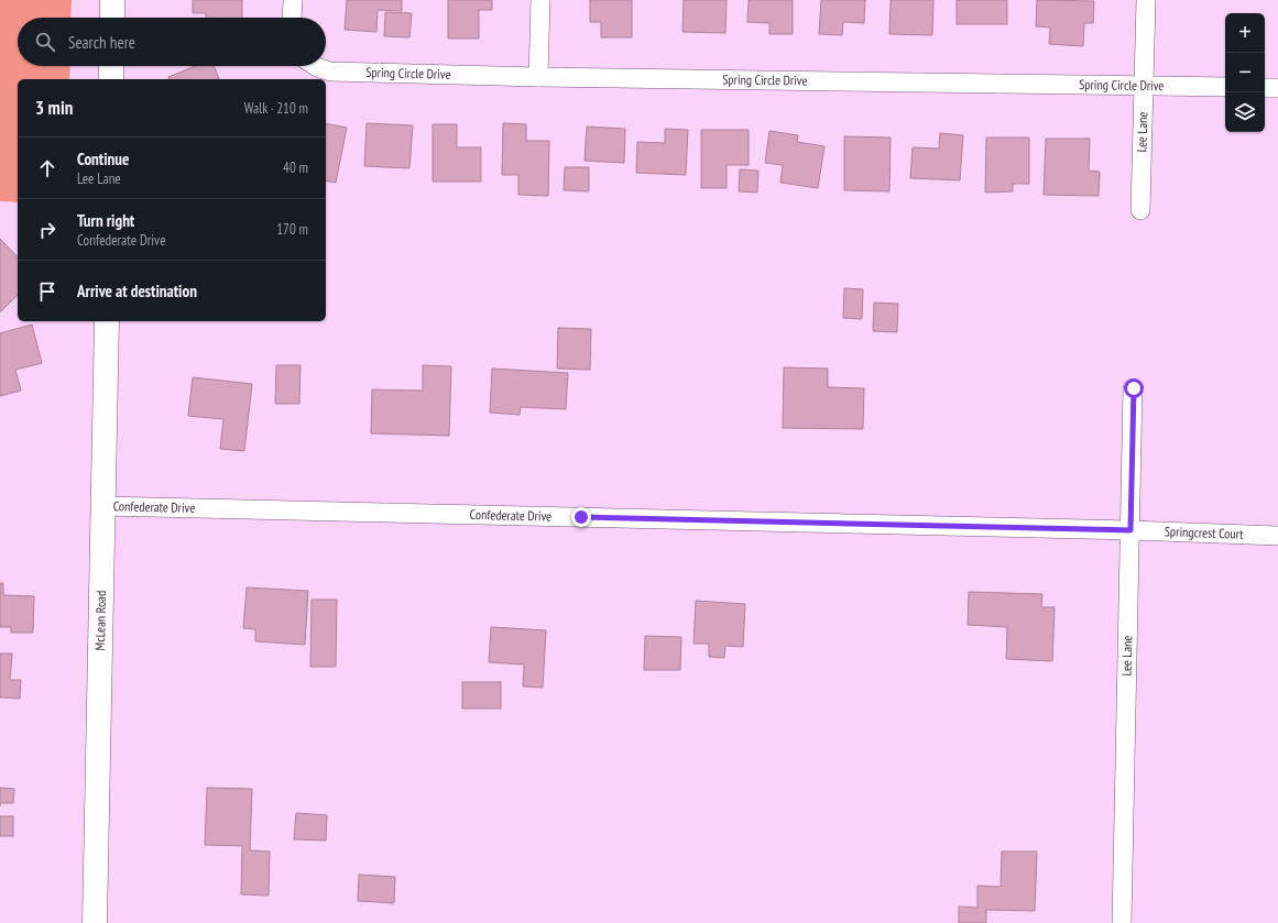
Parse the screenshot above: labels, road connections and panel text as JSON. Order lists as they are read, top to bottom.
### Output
{
  "streets": {
    "street": [
      "Spring Circle Drive",
      "Lee Lane",
      "Confederate Drive",
      "Springcrest Court",
      "McLean Road"
    ]
  },
  "crossings": [
    ["Spring Circle Drive", "Lee Lane"],
    ["Lee Lane", "Confederate Drive"],
    ["Lee Lane", "Springcrest Court"],
    ["Confederate Drive", "Springcrest Court"],
    ["Confederate Drive", "McLean Road"]
  ],
  "page": {
    "map_buttons": ["+", "−"],
    "search": "Search here",
    "heading": ["3 min", "Walk · 210 m"],
    "list": [
      ["Continue", "Lee Lane", "40 m"],
      ["Turn right", "Confederate Drive", "170 m"],
      "Arrive at destination"
    ]
  }
}
